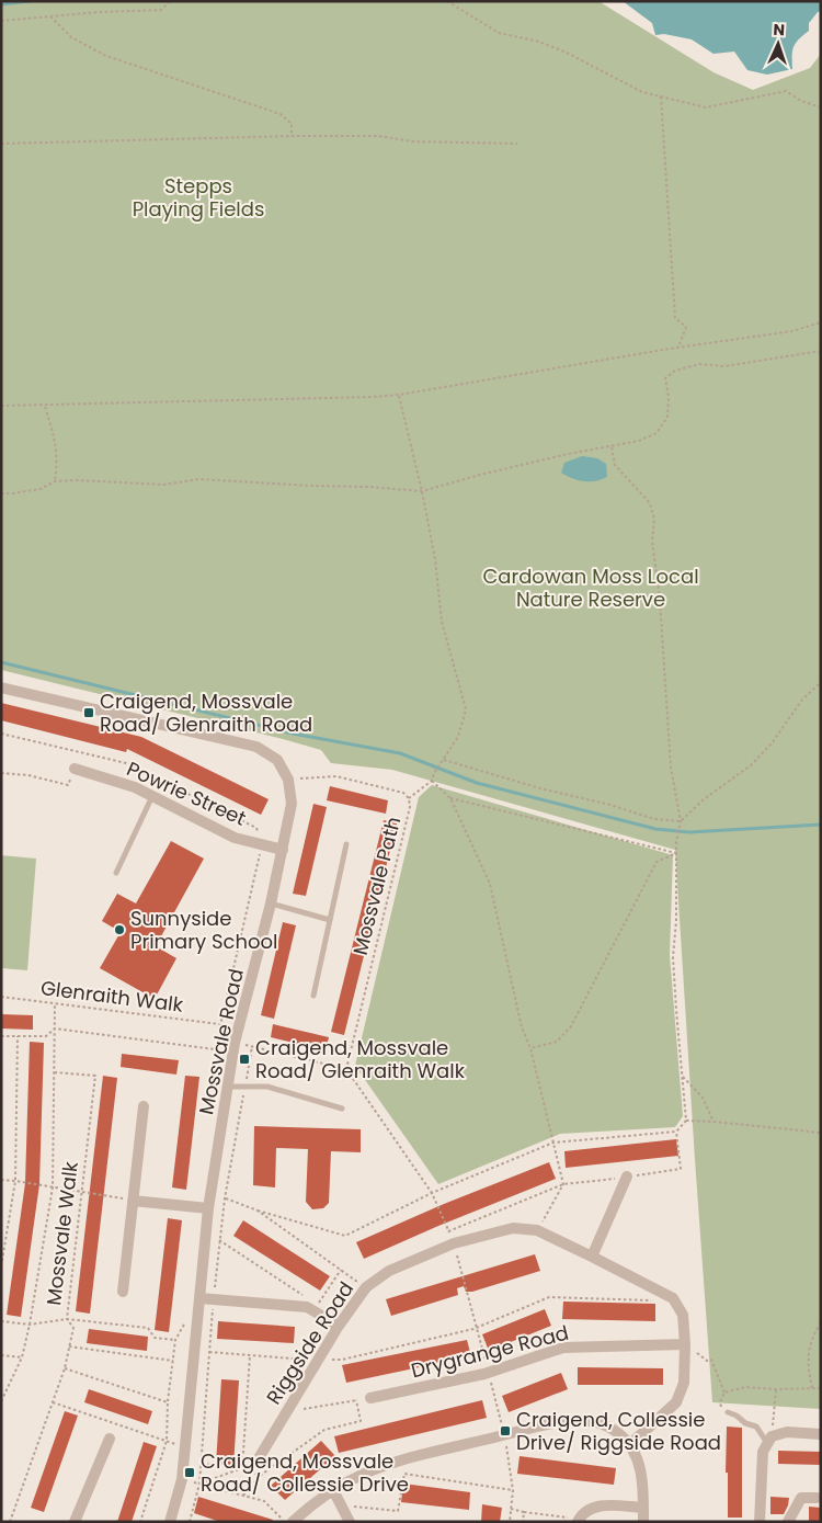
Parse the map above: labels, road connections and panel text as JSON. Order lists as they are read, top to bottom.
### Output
{
  "streets": {
    "street": [
      "Powrie Street",
      "Mossvale Road",
      "Riggside Road",
      "Drygrange Road"
    ],
    "path": ["Mossvale Path", "Glenraith Walk", "Mossvale Walk"]
  },
  "crossings": [
    ["Powrie Street", "Mossvale Road"],
    ["Mossvale Path", "Mossvale Road"],
    ["Glenraith Walk", "Mossvale Walk"],
    ["Riggside Road", "Drygrange Road"]
  ],
  "parks": ["Stepps Playing Fields", "Cardowan Moss Local Nature Reserve"],
  "places": {
    "transit": [
      "Craigend, Mossvale Road/ Glenraith Road",
      "Craigend, Mossvale Road/ Glenraith Walk",
      "Craigend, Collessie Drive/ Riggside Road",
      "Craigend, Mossvale Road/ Collessie Drive"
    ],
    "other": ["Sunnyside Primary School"]
  },
  "north": "top"
}
